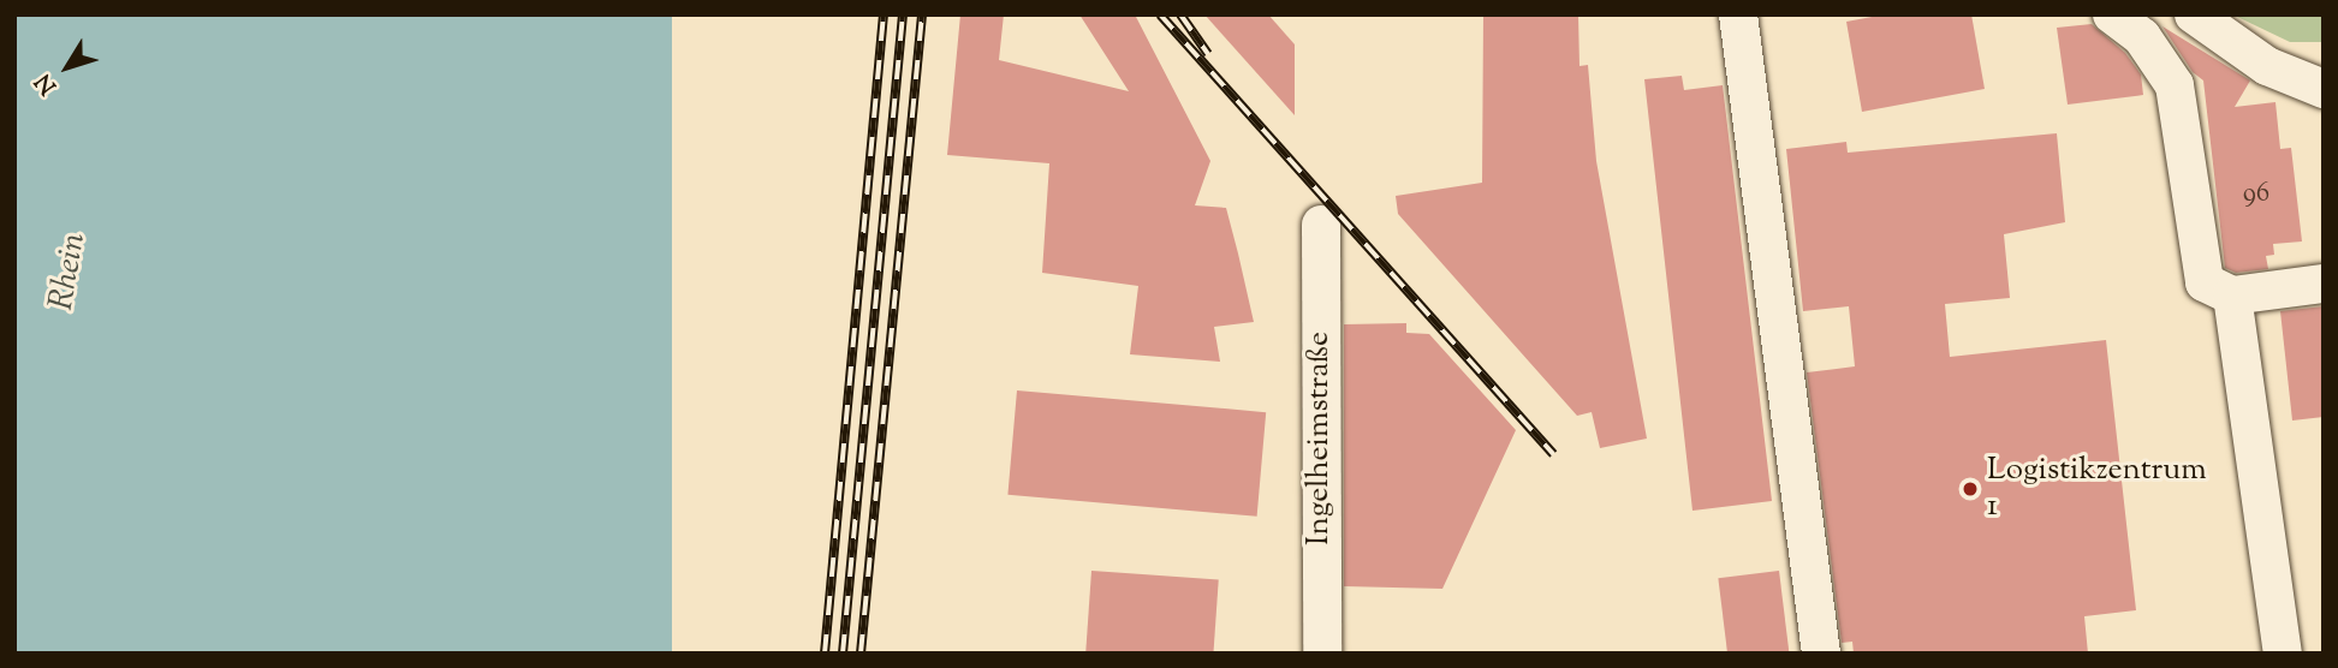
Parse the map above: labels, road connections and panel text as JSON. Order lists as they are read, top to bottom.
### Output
{
  "streets": {
    "street": ["Ingelheimstraße"]
  },
  "water": ["Rhein"],
  "places": ["Logistikzentrum 1"],
  "house_numbers": ["96"],
  "north": "bottom left"
}
